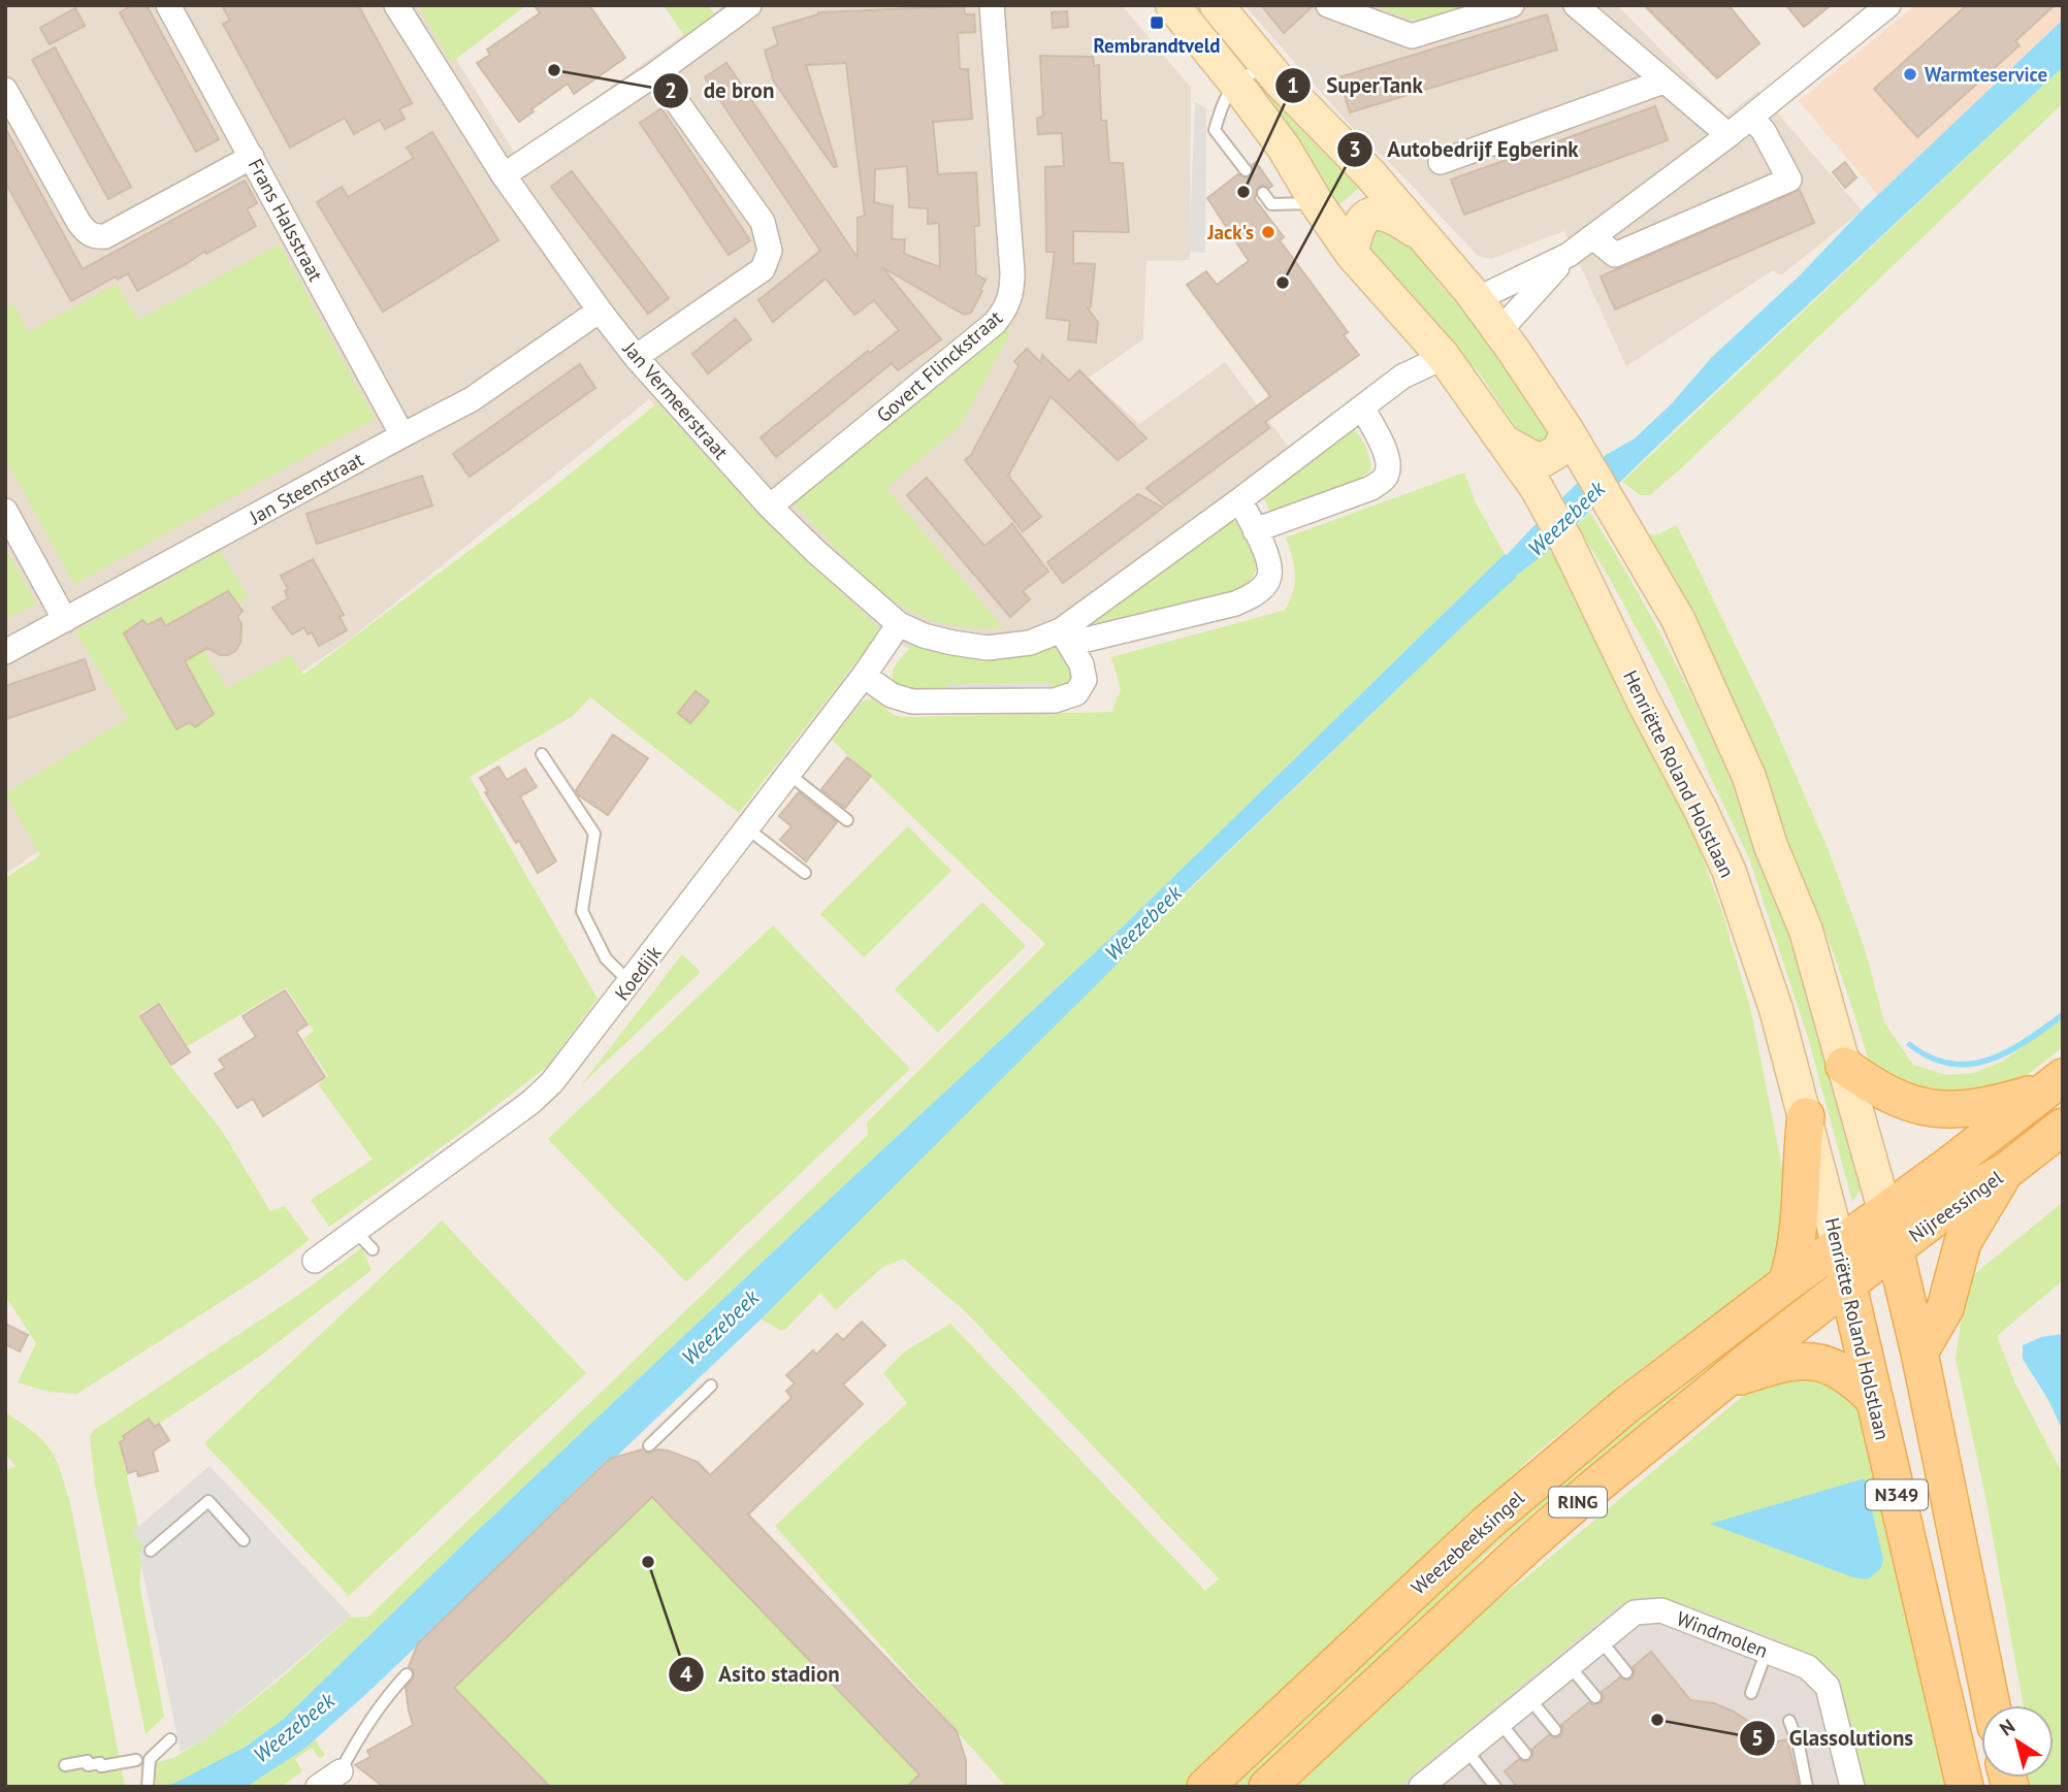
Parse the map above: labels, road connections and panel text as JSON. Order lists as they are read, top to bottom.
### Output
{
  "streets": {
    "main road": [
      "Henriëtte Roland Holstlaan",
      "Nijreessingel",
      "N349",
      "RING",
      "Weezebeeksingel"
    ],
    "street": [
      "Frans Halsstraat",
      "Govert Flinckstraat",
      "Jan Vermeerstraat",
      "Jan Steenstraat",
      "Koedijk",
      "Windmolen"
    ]
  },
  "crossings": [
    ["Frans Halsstraat", "Jan Steenstraat"],
    ["Govert Flinckstraat", "Jan Vermeerstraat"],
    ["Jan Vermeerstraat", "Jan Steenstraat"],
    ["Jan Vermeerstraat", "Henriëtte Roland Holstlaan"],
    ["Jan Vermeerstraat", "Koedijk"],
    ["Henriëtte Roland Holstlaan", "Nijreessingel"],
    ["Henriëtte Roland Holstlaan", "RING"],
    ["Henriëtte Roland Holstlaan", "Weezebeeksingel"],
    ["Nijreessingel", "N349"],
    ["Nijreessingel", "RING"],
    ["Nijreessingel", "Weezebeeksingel"]
  ],
  "water": ["Weezebeek"],
  "places": {
    "transit": ["Rembrandtveld"],
    "other": [
      "de bron",
      "Warmteservice",
      "SuperTank",
      "Jack's",
      "Autobedrijf Egberink",
      "Asito stadion",
      "Glassolutions"
    ]
  },
  "north": "top left"
}
